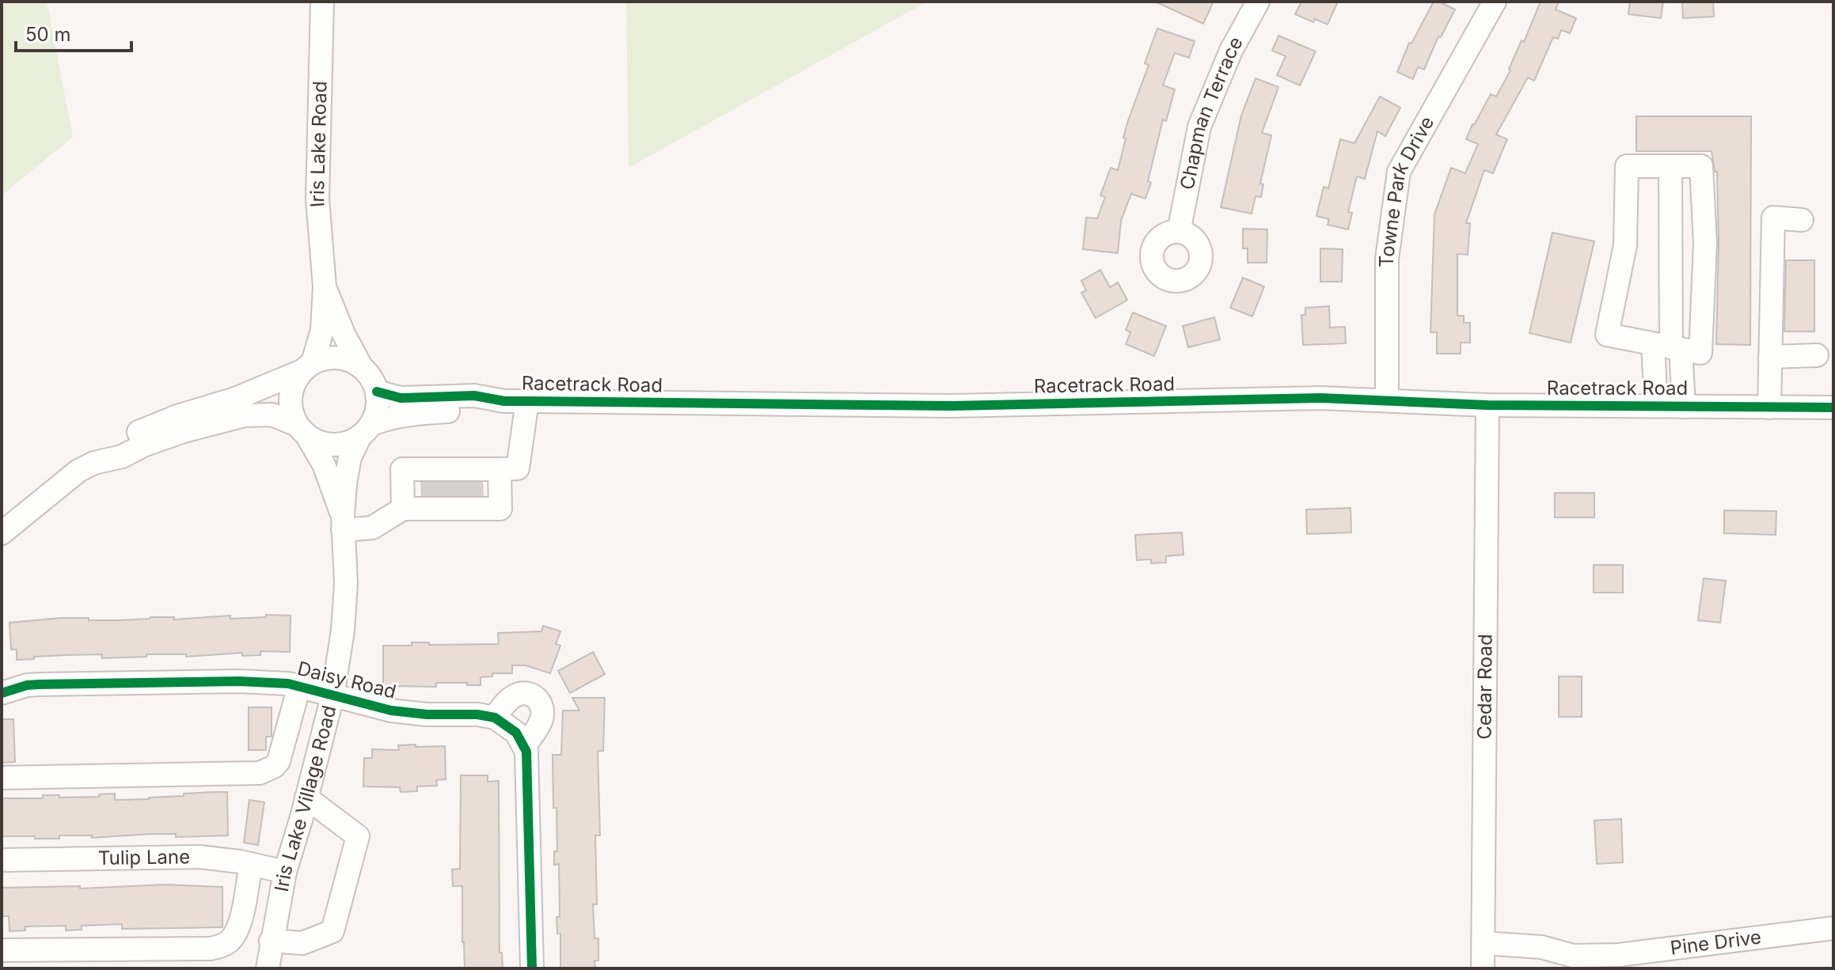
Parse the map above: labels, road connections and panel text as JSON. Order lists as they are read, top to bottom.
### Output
{
  "streets": {
    "street": [
      "Chapman Terrace",
      "Iris Lake Road",
      "Towne Park Drive",
      "Racetrack Road",
      "Daisy Road",
      "Cedar Road",
      "Iris Lake Village Road",
      "Tulip Lane",
      "Pine Drive"
    ]
  },
  "crossings": [
    ["Iris Lake Road", "Racetrack Road"],
    ["Iris Lake Road", "Iris Lake Village Road"],
    ["Towne Park Drive", "Racetrack Road"],
    ["Racetrack Road", "Cedar Road"],
    ["Racetrack Road", "Iris Lake Village Road"],
    ["Daisy Road", "Iris Lake Village Road"],
    ["Cedar Road", "Pine Drive"],
    ["Iris Lake Village Road", "Tulip Lane"]
  ],
  "scale_bar": "50 m"
}
